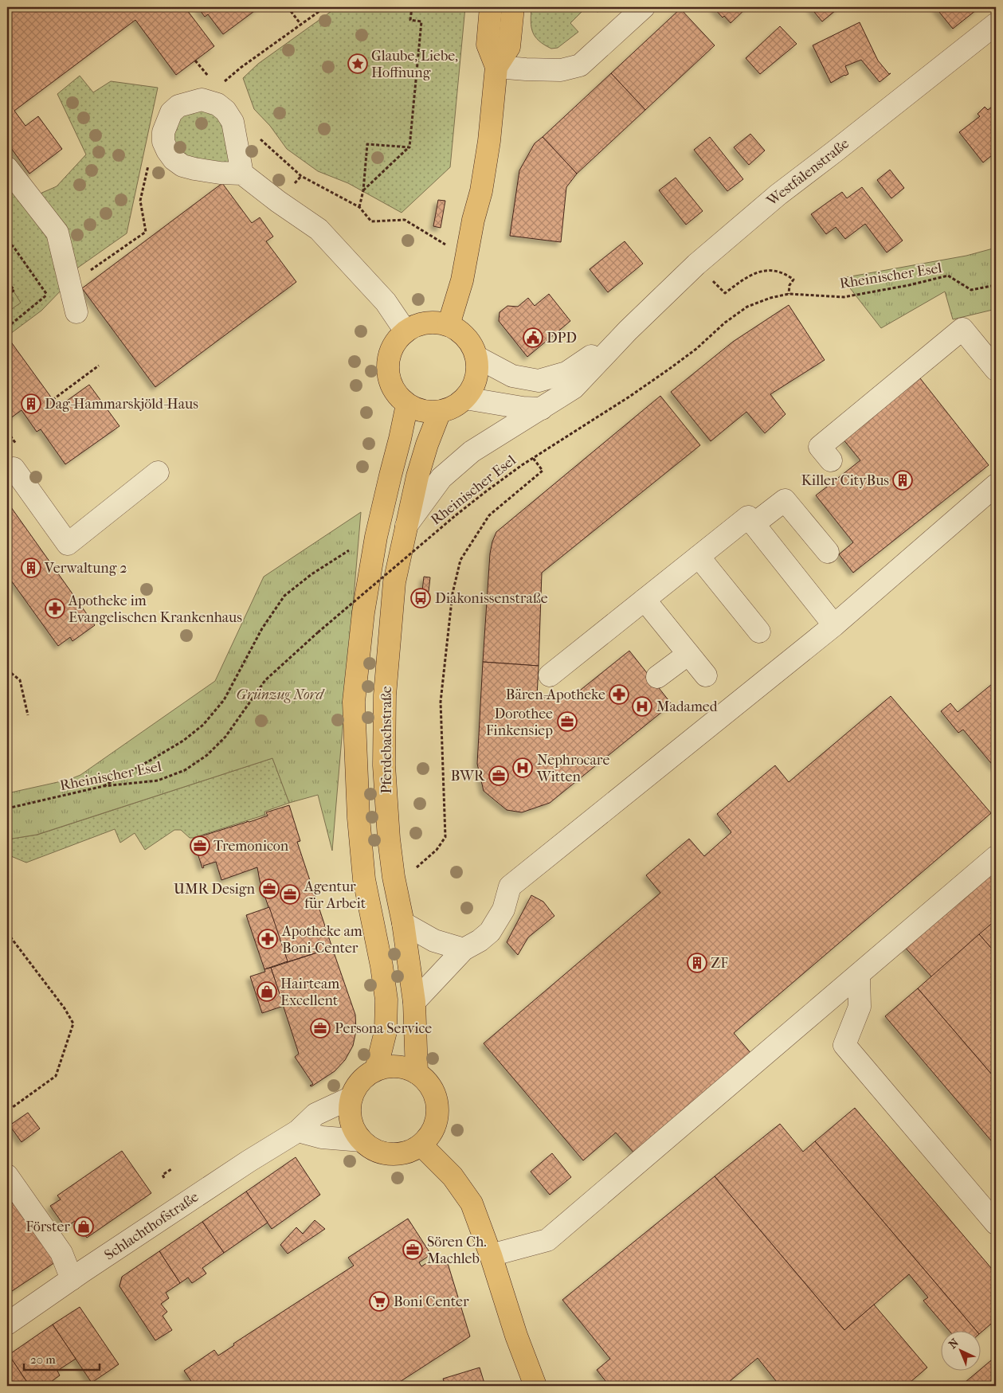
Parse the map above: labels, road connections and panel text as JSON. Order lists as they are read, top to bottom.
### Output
{
  "streets": {
    "main road": ["Pferdebachstraße"],
    "street": ["Westfalenstraße", "Schlachthofstraße"],
    "path": ["Rheinischer Esel"]
  },
  "crossings": [
    ["Westfalenstraße", "Pferdebachstraße"],
    ["Pferdebachstraße", "Schlachthofstraße"]
  ],
  "parks": ["Grünzug Nord"],
  "places": {
    "place": ["Glaube, Liebe, Hoffnung"],
    "public building": ["DPD"],
    "building": [
      "Dag-Hammarskjöld-Haus",
      "Killer CityBus",
      "Verwaltung 2",
      "ZF"
    ],
    "bus stop": ["Diakonissenstraße"],
    "pharmacy": ["Apotheke im Evangelischen Krankenhaus", "Bären-Apotheke", "Apotheke am Boni-Center"],
    "hospital": ["Madamed", "Nephrocare Witten"],
    "office": [
      "Dorothee Finkensiep",
      "BWR",
      "Tremonicon",
      "UMR Design",
      "Agentur für Arbeit",
      "Persona Service",
      "Sören Ch. Machleb"
    ],
    "shop": ["Hairteam Excellent", "Förster"],
    "supermarket": ["Boni Center"]
  },
  "scale_bar": "20 m",
  "north": "top left"
}
